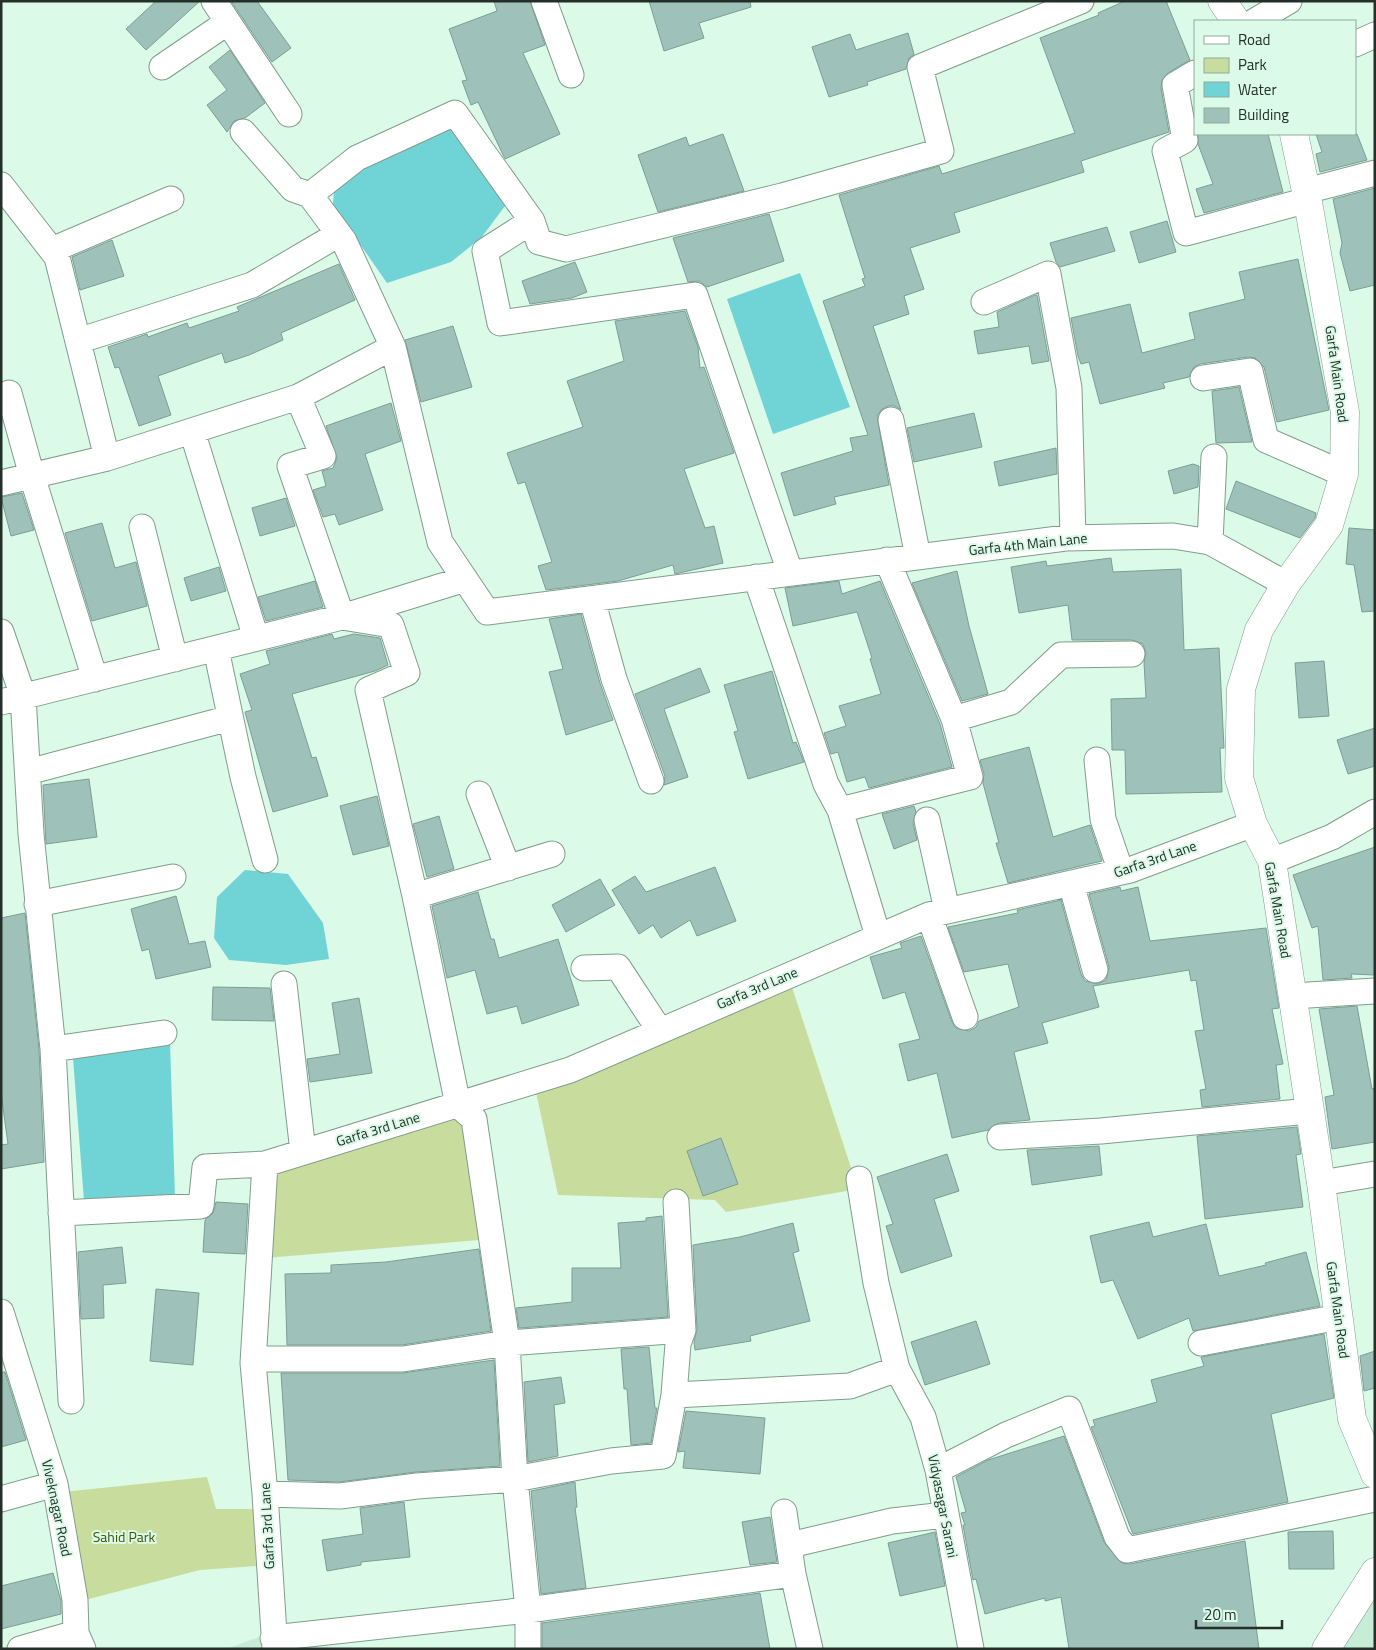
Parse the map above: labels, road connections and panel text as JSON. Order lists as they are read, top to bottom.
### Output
{
  "streets": {
    "main road": ["Garfa Main Road"],
    "street": [
      "Garfa 4th Main Lane",
      "Garfa 3rd Lane",
      "Vidyasagar Sarani",
      "Viveknagar Road"
    ]
  },
  "crossings": [
    ["Garfa Main Road", "Garfa 4th Main Lane"],
    ["Garfa Main Road", "Garfa 3rd Lane"]
  ],
  "parks": ["Sahid Park"],
  "legend": [
    "Road",
    "Park",
    "Water",
    "Building"
  ],
  "scale_bar": "20 m"
}
